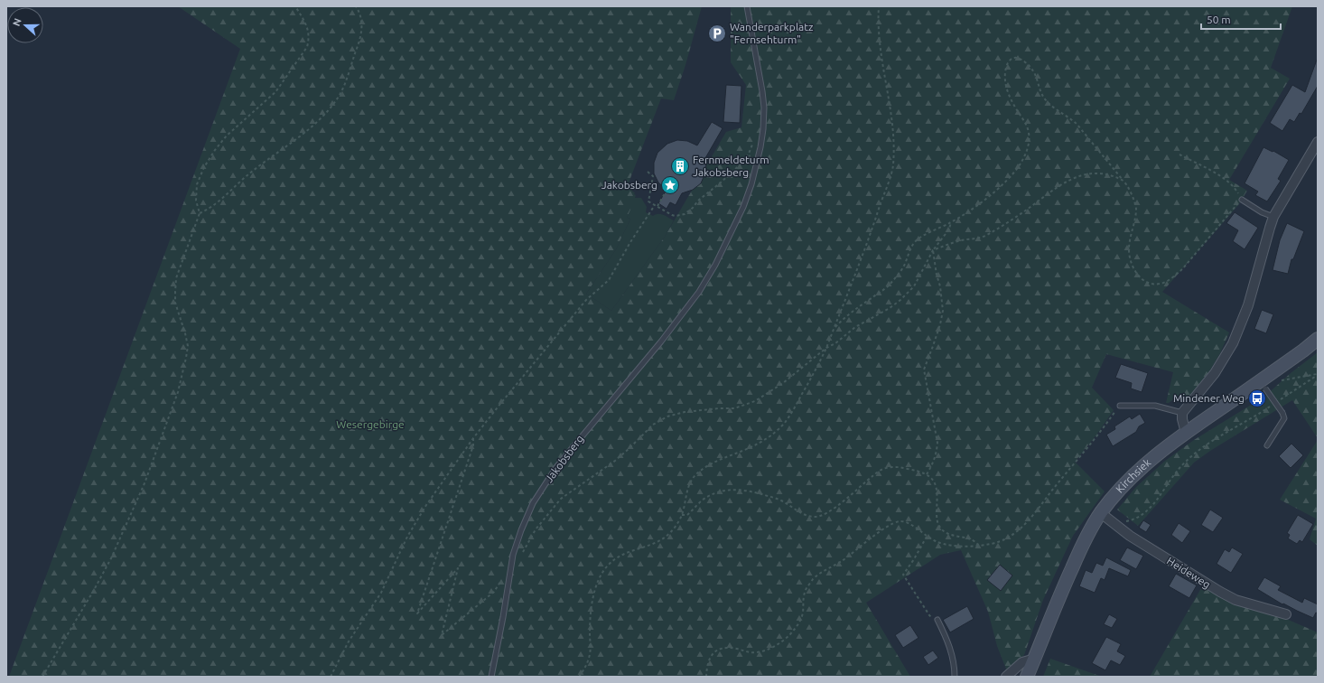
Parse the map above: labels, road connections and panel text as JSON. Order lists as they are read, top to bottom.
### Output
{
  "streets": {
    "main road": ["Kirchsiek"],
    "street": ["Heideweg"],
    "lane": ["Jakobsberg"]
  },
  "crossings": [
    ["Kirchsiek", "Heideweg"]
  ],
  "parks": ["Wesergebirge"],
  "places": {
    "parking": ["Wanderparkplatz \"Fernsehturm\""],
    "building": ["Fernmeldeturm Jakobsberg"],
    "place": ["Jakobsberg"],
    "bus stop": ["Mindener Weg"]
  },
  "scale_bar": "50 m",
  "north": "left"
}
